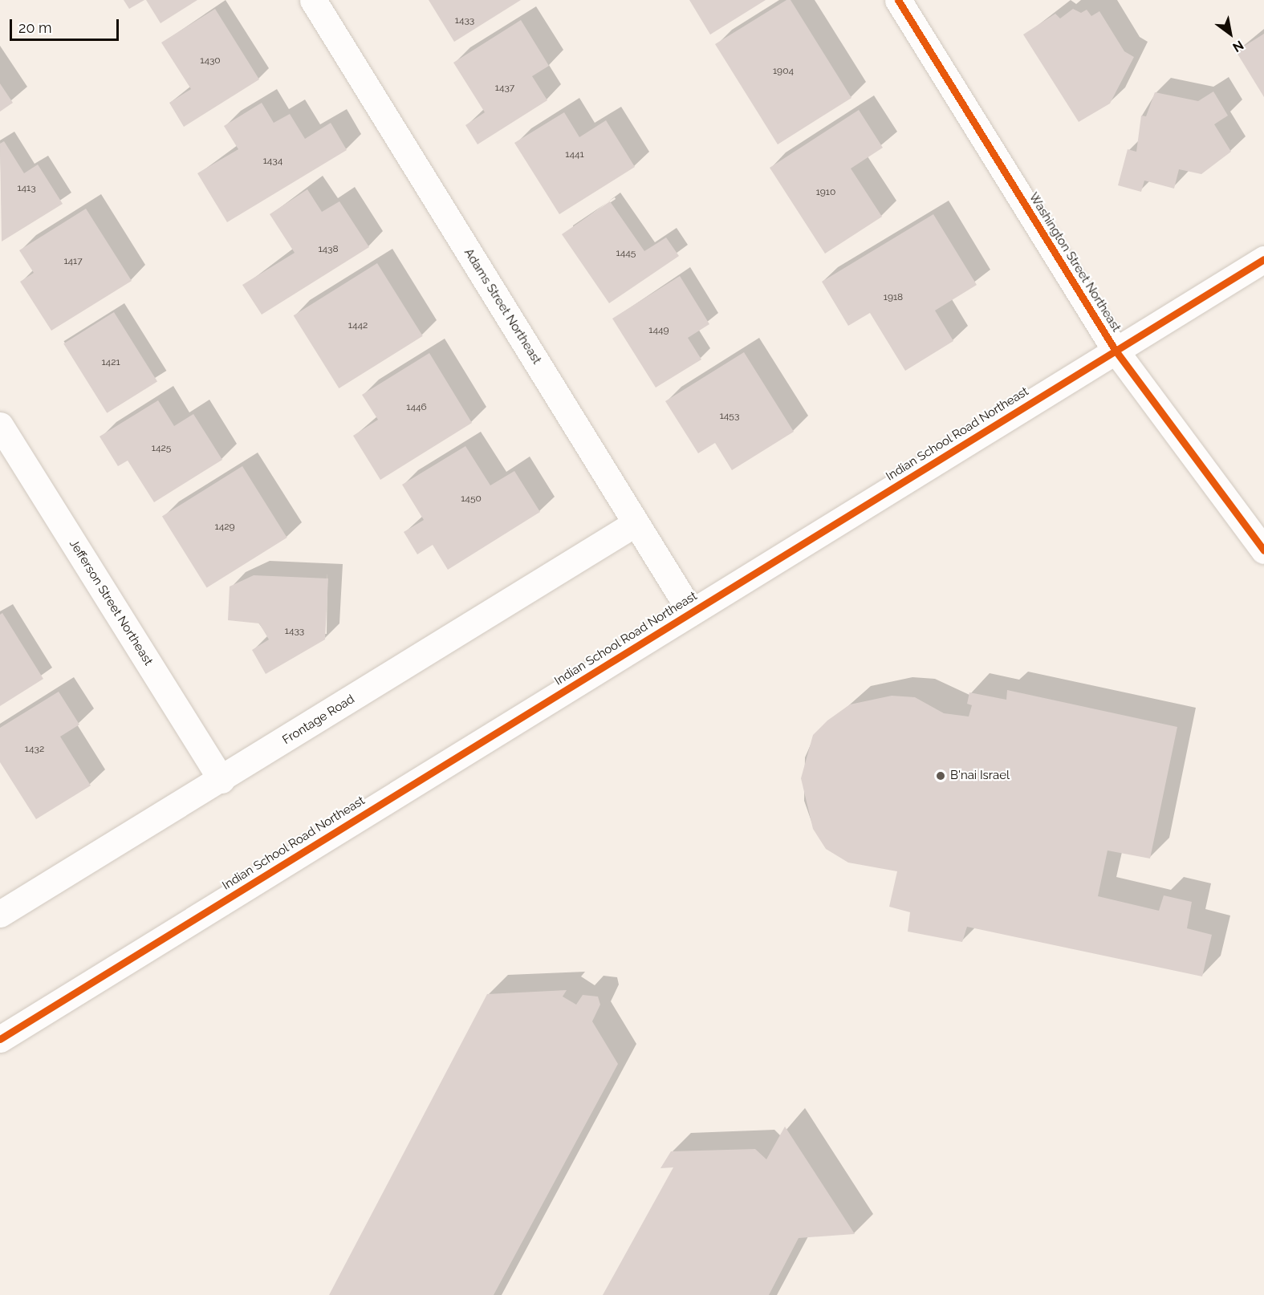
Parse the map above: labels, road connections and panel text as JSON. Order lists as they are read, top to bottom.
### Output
{
  "streets": {
    "street": [
      "Washington Street Northeast",
      "Adams Street Northeast",
      "Indian School Road Northeast",
      "Jefferson Street Northeast",
      "Frontage Road"
    ]
  },
  "crossings": [
    ["Washington Street Northeast", "Indian School Road Northeast"],
    ["Adams Street Northeast", "Indian School Road Northeast"],
    ["Adams Street Northeast", "Frontage Road"],
    ["Jefferson Street Northeast", "Frontage Road"]
  ],
  "places": ["B'nai Israel"],
  "house_numbers": [
    "1433",
    "1430",
    "1904",
    "1437",
    "1441",
    "1434",
    "1413",
    "1910",
    "1438",
    "1445",
    "1417",
    "1918",
    "1442",
    "1449",
    "1421",
    "1446",
    "1453",
    "1425",
    "1450",
    "1429",
    "1433",
    "1432"
  ],
  "scale_bar": "20 m",
  "north": "bottom right"
}
